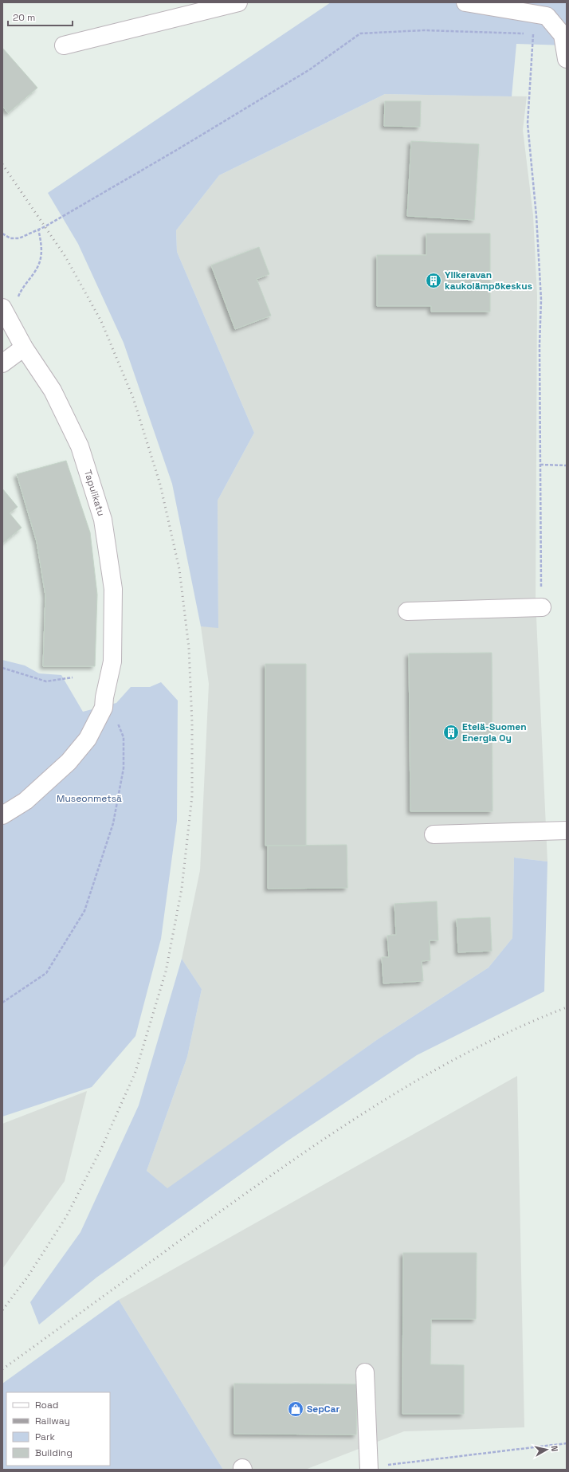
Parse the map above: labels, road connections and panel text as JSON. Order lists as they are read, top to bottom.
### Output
{
  "streets": {
    "street": ["Tapulikatu"]
  },
  "parks": ["Museonmetsä"],
  "places": {
    "building": ["Ylikeravan kaukolämpökeskus", "Etelä-Suomen Energia Oy"],
    "shop": ["SepCar"]
  },
  "legend": [
    "Road",
    "Railway",
    "Park",
    "Building"
  ],
  "scale_bar": "20 m",
  "north": "right"
}
